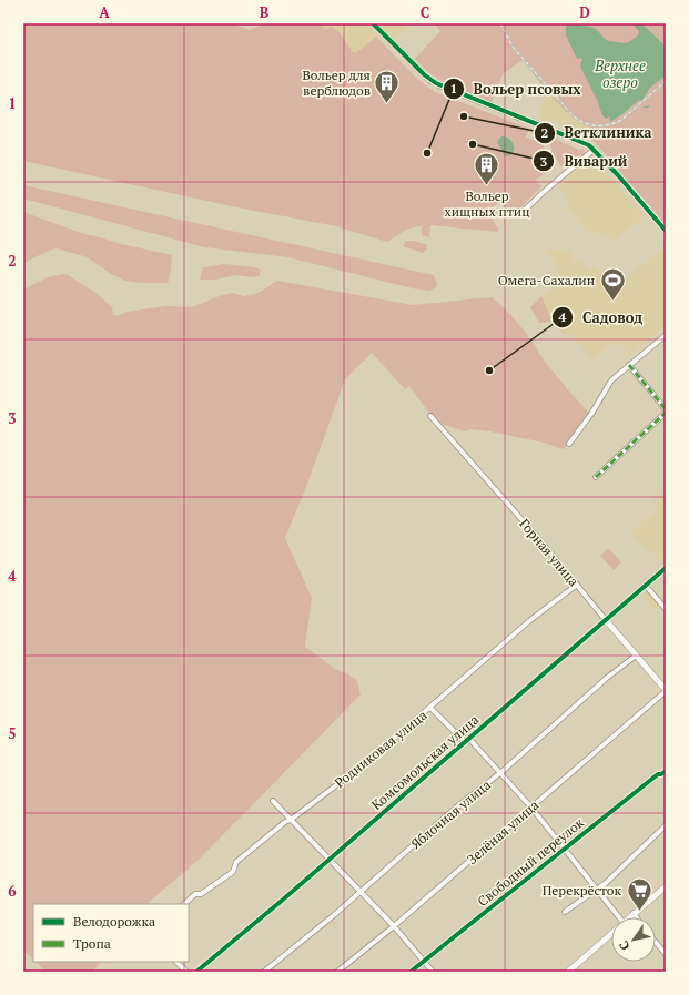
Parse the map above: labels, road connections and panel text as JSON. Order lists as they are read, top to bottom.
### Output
{
  "streets": {
    "street": [
      "Горная улица",
      "Родниковая улица",
      "Комсомольская улица",
      "Яблочная улица",
      "Зелёная улица",
      "Свободный переулок"
    ]
  },
  "crossings": [
    ["Горная улица", "Родниковая улица"],
    ["Горная улица", "Комсомольская улица"],
    ["Горная улица", "Яблочная улица"],
    ["Горная улица", "Зелёная улица"]
  ],
  "water": ["Верхнее озеро"],
  "places": {
    "building": ["Вольер для верблюдов", "Вольер хищных птиц"],
    "other": [
      "Ветклиника",
      "Виварий",
      "Вольер псовых",
      "Садовод"
    ],
    "sports": ["Омега-Сахалин"],
    "supermarket": ["Перекрёсток"]
  },
  "legend": ["Велодорожка", "Тропа"],
  "north": "bottom left",
  "grid": {
    "columns": [
      "A",
      "B",
      "C",
      "D"
    ],
    "rows": [
      "1",
      "2",
      "3",
      "4",
      "5",
      "6"
    ]
  }
}
